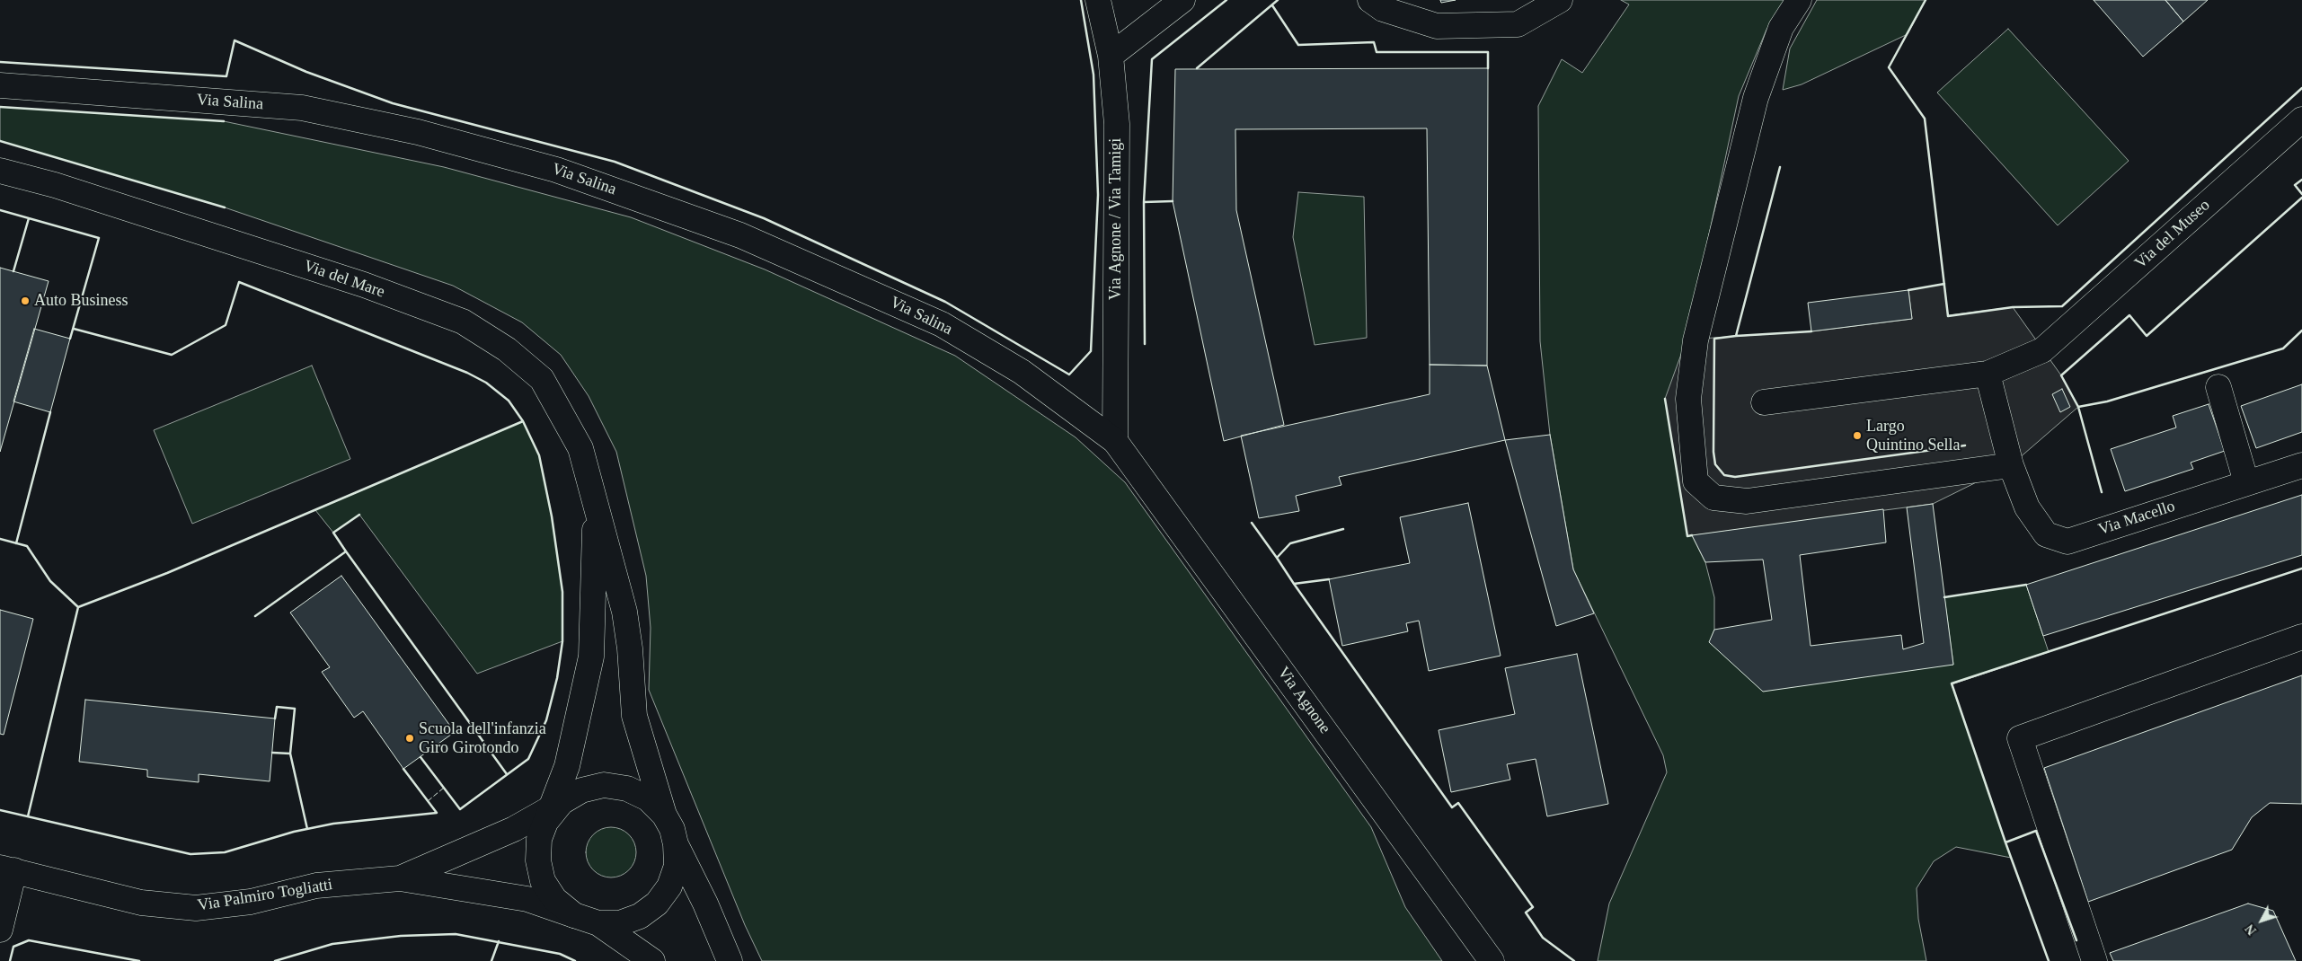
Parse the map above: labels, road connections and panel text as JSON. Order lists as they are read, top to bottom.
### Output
{
  "streets": {
    "main road": [
      "Via Salina",
      "Via Agnone / Via Tamigi",
      "Via del Museo",
      "Via del Mare",
      "Via Macello",
      "Via Agnone",
      "Via Palmiro Togliatti"
    ]
  },
  "crossings": [
    ["Via Salina", "Via Agnone / Via Tamigi"],
    ["Via Salina", "Via Agnone"],
    ["Via Agnone / Via Tamigi", "Via Agnone"],
    ["Via del Museo", "Via Macello"]
  ],
  "places": ["Auto Business", "Largo Quintino Sella", "Scuola dell'infanzia Giro Girotondo"],
  "north": "bottom left"
}
